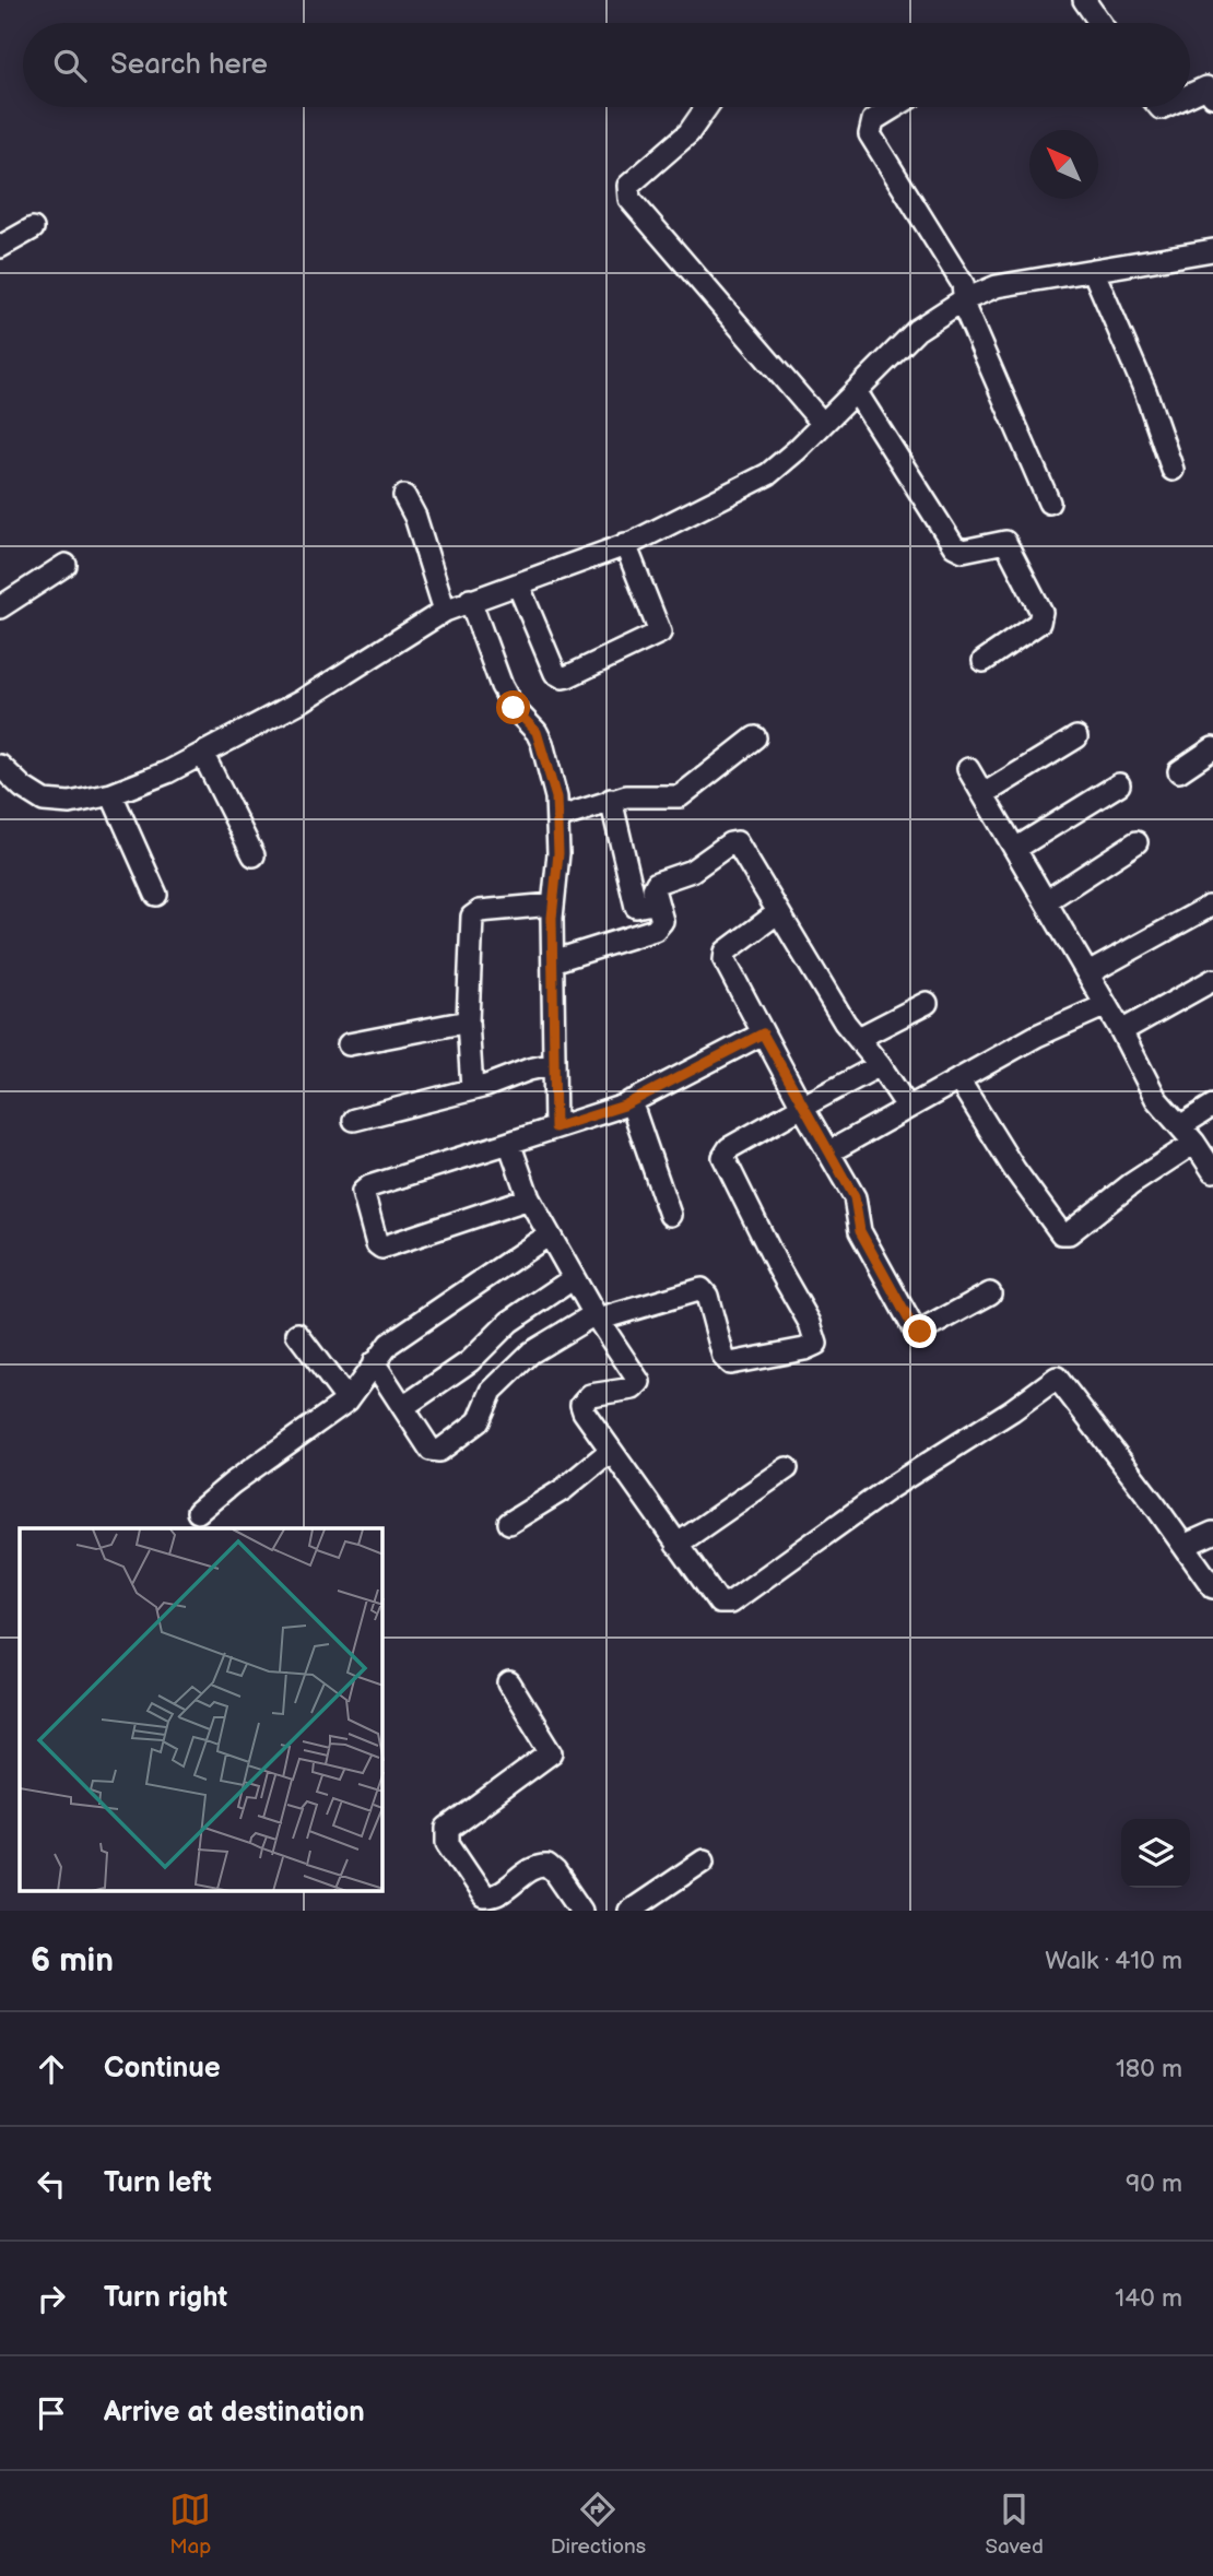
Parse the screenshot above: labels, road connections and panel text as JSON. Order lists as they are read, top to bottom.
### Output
{
  "north": "top left",
  "page": {
    "search": "Search here",
    "heading": ["6 min", "Walk · 410 m"],
    "list": [
      ["Continue", "180 m"],
      ["Turn left", "90 m"],
      ["Turn right", "140 m"],
      "Arrive at destination"
    ],
    "nav": ["Map", "Directions", "Saved"]
  }
}
